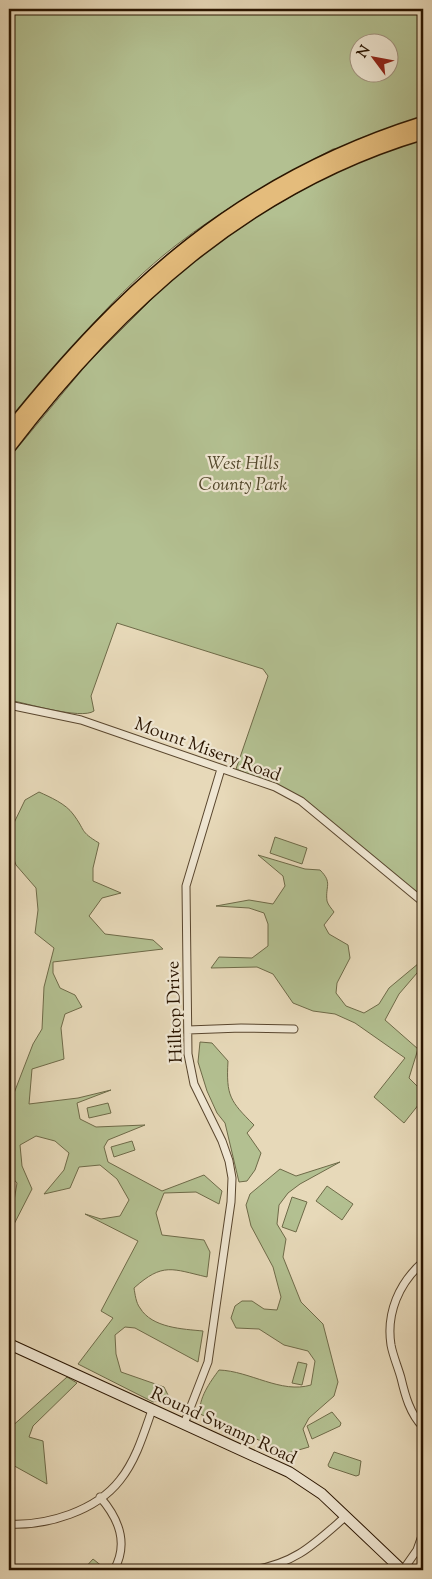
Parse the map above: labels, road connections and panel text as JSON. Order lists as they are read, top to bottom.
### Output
{
  "streets": {
    "street": ["Mount Misery Road", "Hilltop Drive", "Round Swamp Road"]
  },
  "crossings": [
    ["Mount Misery Road", "Hilltop Drive"],
    ["Hilltop Drive", "Round Swamp Road"]
  ],
  "parks": ["West Hills County Park"],
  "north": "top left"
}
